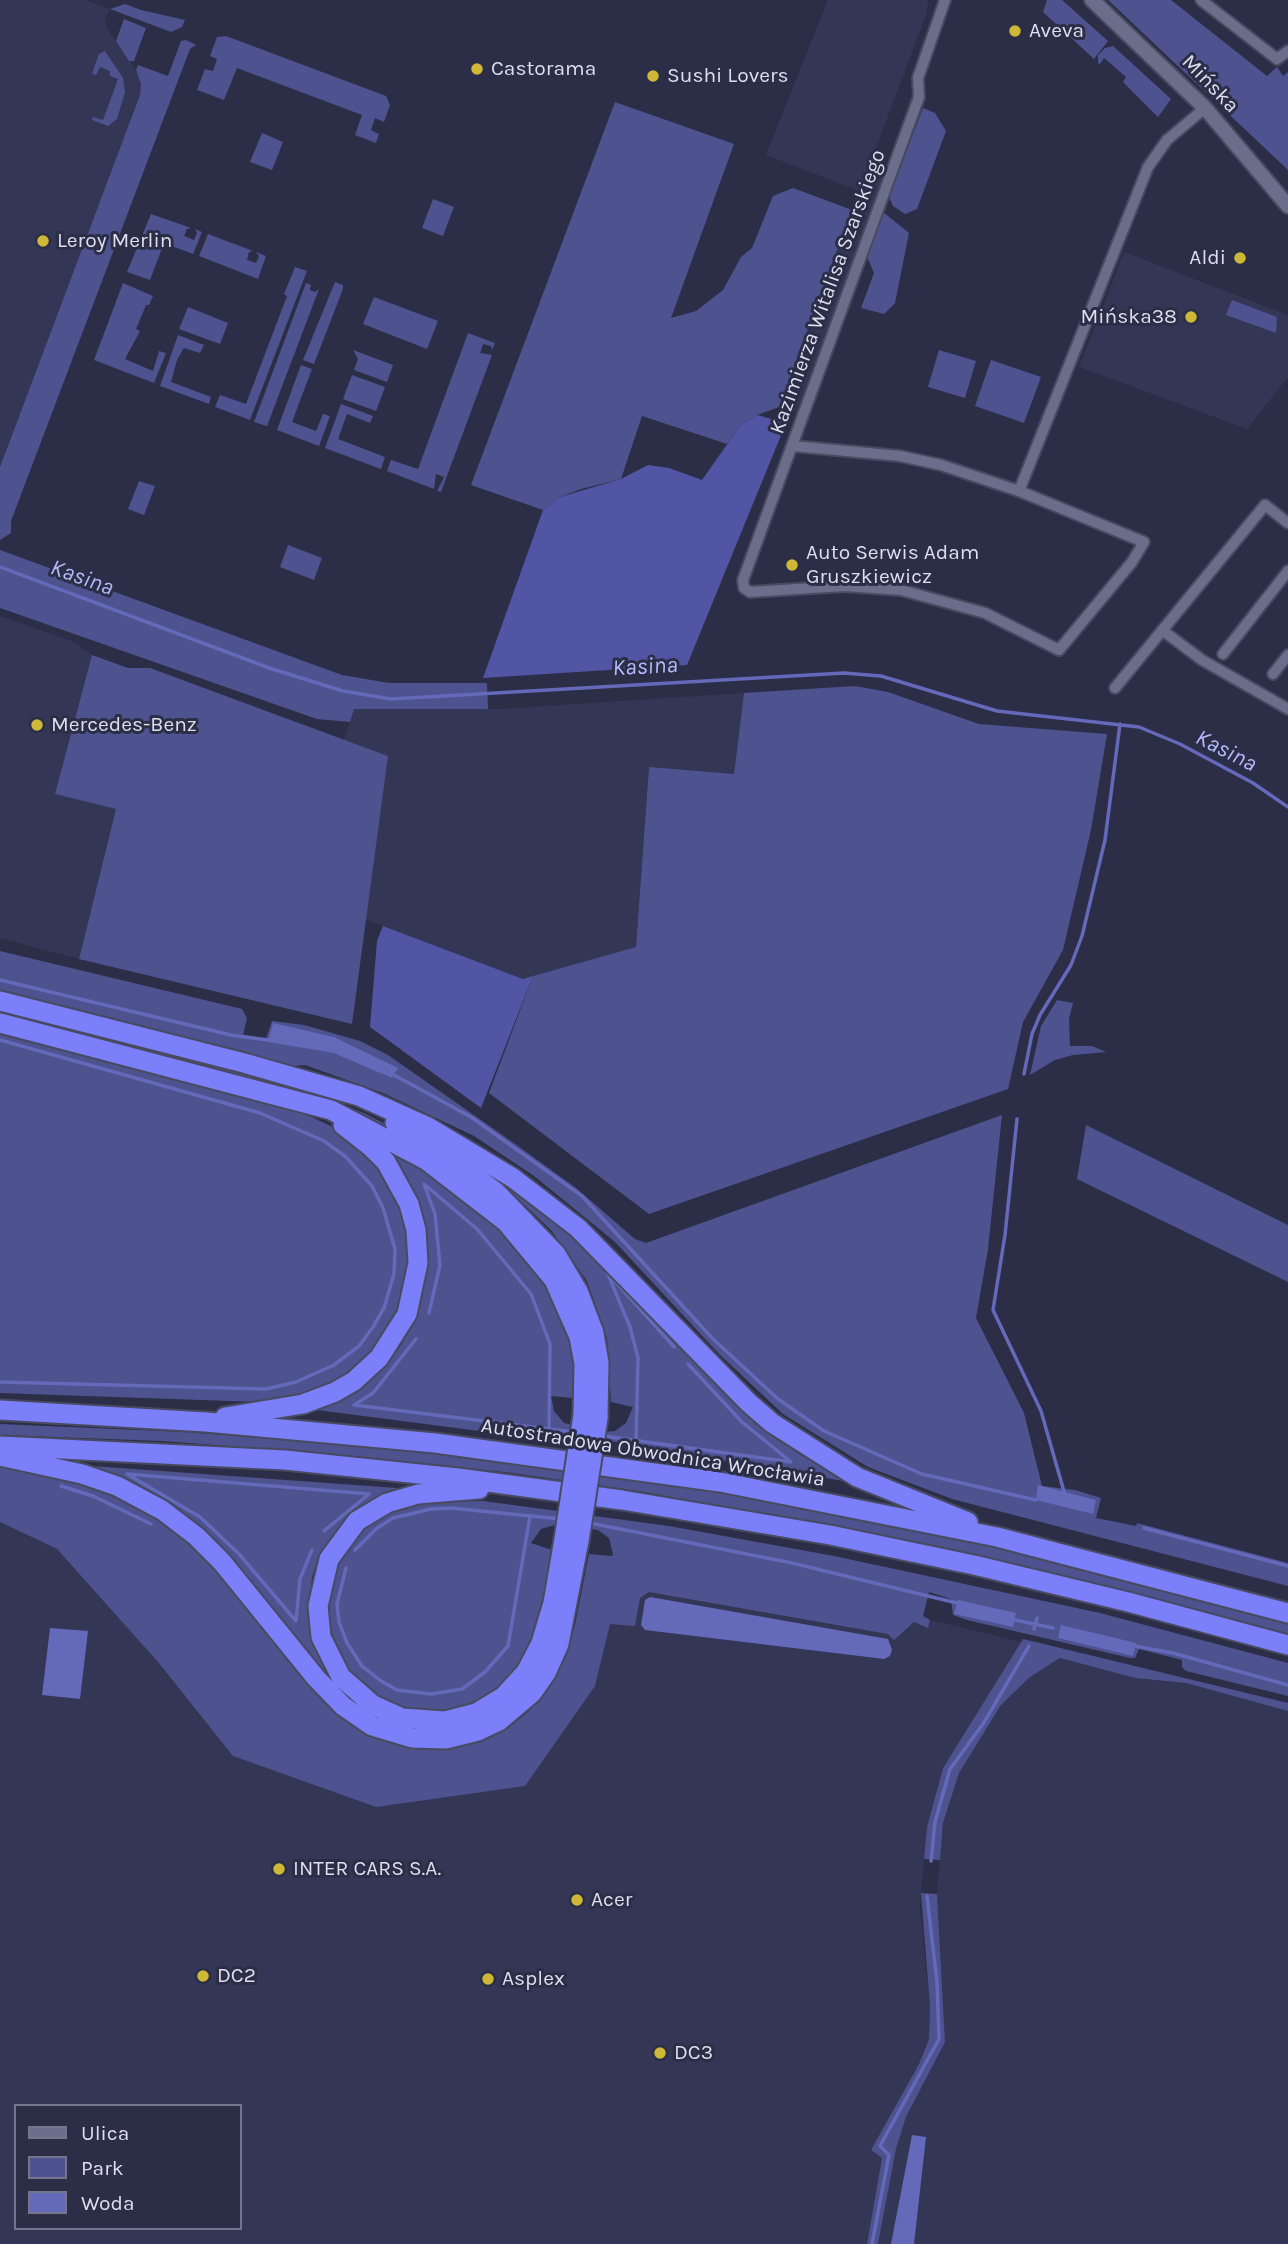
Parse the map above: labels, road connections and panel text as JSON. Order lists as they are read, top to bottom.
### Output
{
  "streets": {
    "highway": ["Autostradowa Obwodnica Wrocławia"],
    "street": ["Mińska", "Kazimierza Witalisa Szarskiego"]
  },
  "water": ["Kasina"],
  "places": [
    "Aveva",
    "Castorama",
    "Sushi Lovers",
    "Leroy Merlin",
    "Aldi",
    "Mińska38",
    "Auto Serwis Adam Gruszkiewicz",
    "Mercedes-Benz",
    "INTER CARS S.A.",
    "Acer",
    "DC2",
    "Asplex",
    "DC3"
  ],
  "legend": ["Ulica", "Park", "Woda"]
}
